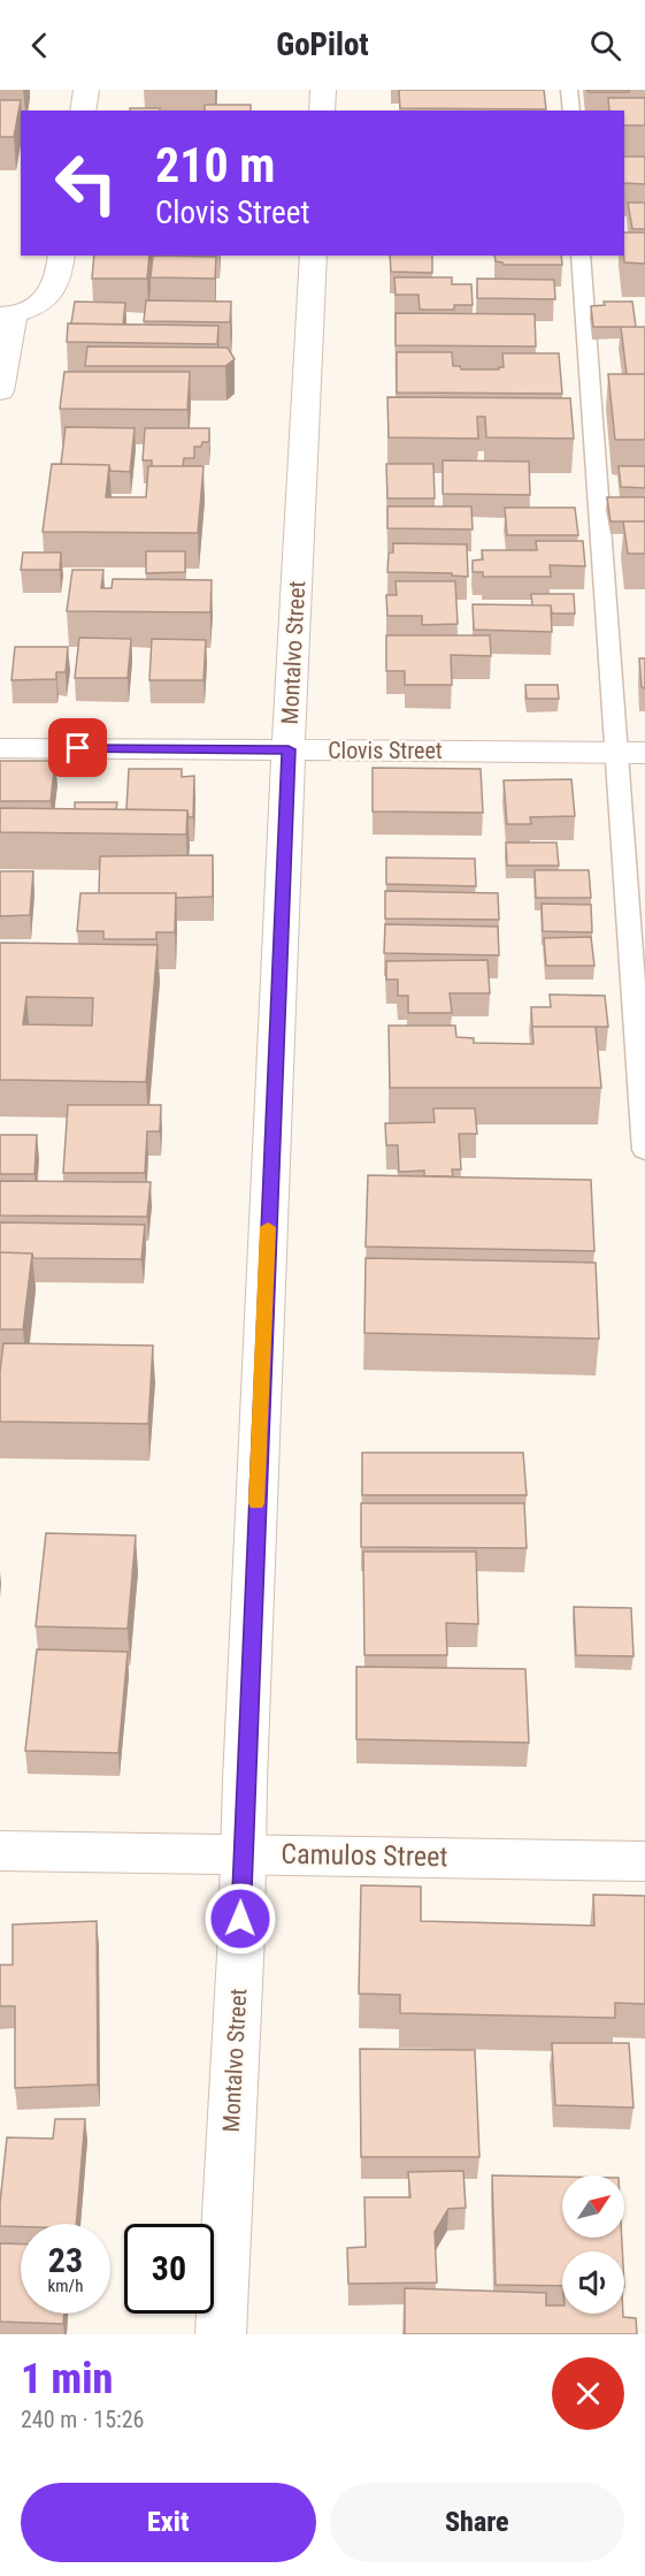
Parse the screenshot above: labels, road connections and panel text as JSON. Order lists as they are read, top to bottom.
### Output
{
  "streets": {
    "street": ["Montalvo Street", "Clovis Street", "Camulos Street"]
  },
  "crossings": [
    ["Montalvo Street", "Clovis Street"],
    ["Montalvo Street", "Camulos Street"]
  ],
  "north": "top right",
  "page": {
    "header": "GoPilot",
    "turn": ["210 m", "Clovis Street"],
    "speed": "23 km/h",
    "limit": "30",
    "heading": ["1 min", "240 m · 15:26"],
    "buttons": ["Exit", "Share"]
  }
}
